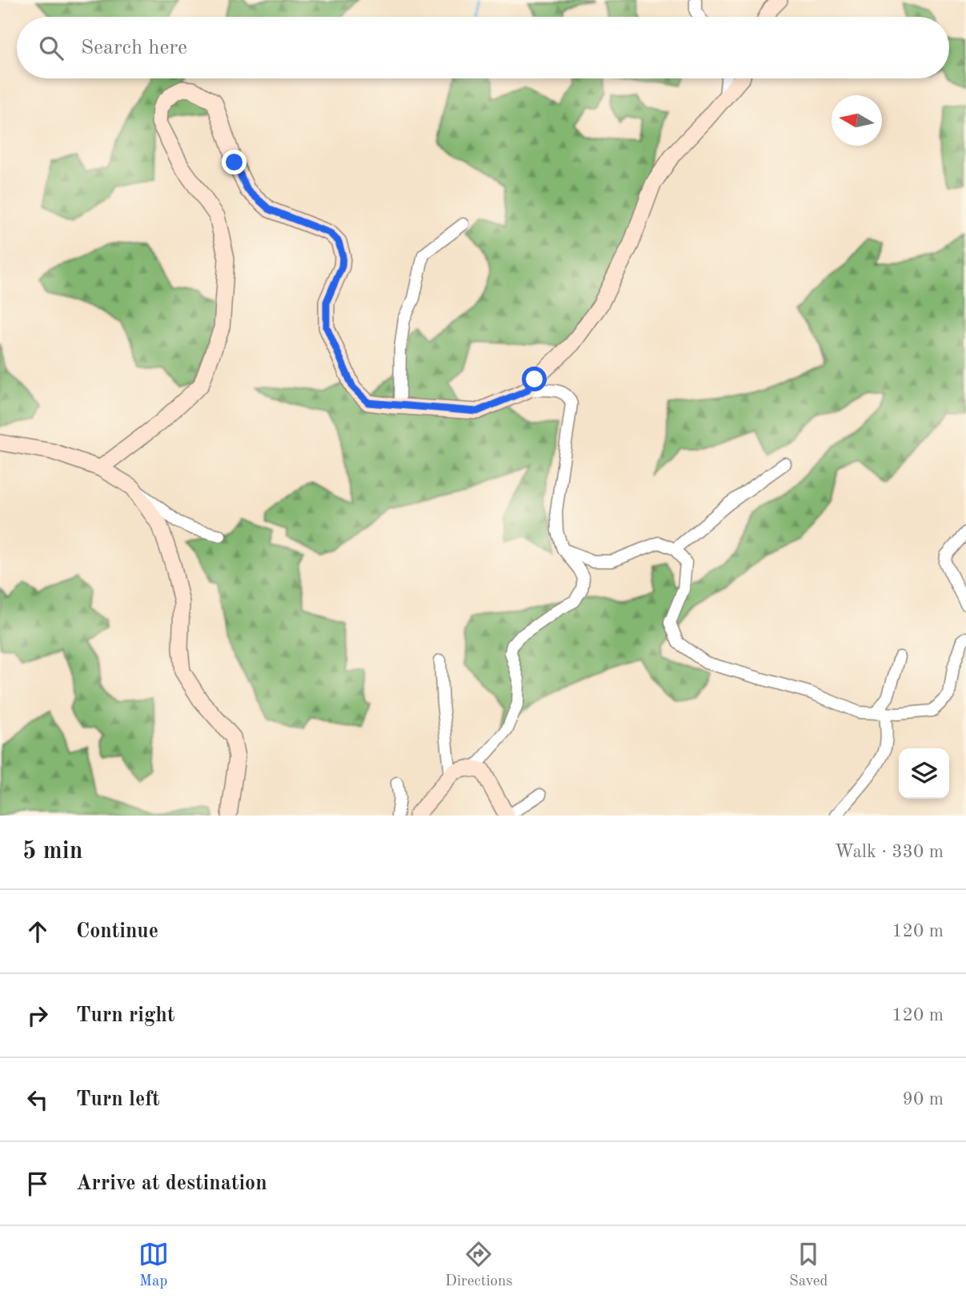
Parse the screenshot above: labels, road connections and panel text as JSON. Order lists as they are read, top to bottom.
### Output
{
  "north": "left",
  "page": {
    "search": "Search here",
    "heading": ["5 min", "Walk · 330 m"],
    "list": [
      ["Continue", "120 m"],
      ["Turn right", "120 m"],
      ["Turn left", "90 m"],
      "Arrive at destination"
    ],
    "nav": ["Map", "Directions", "Saved"]
  }
}
